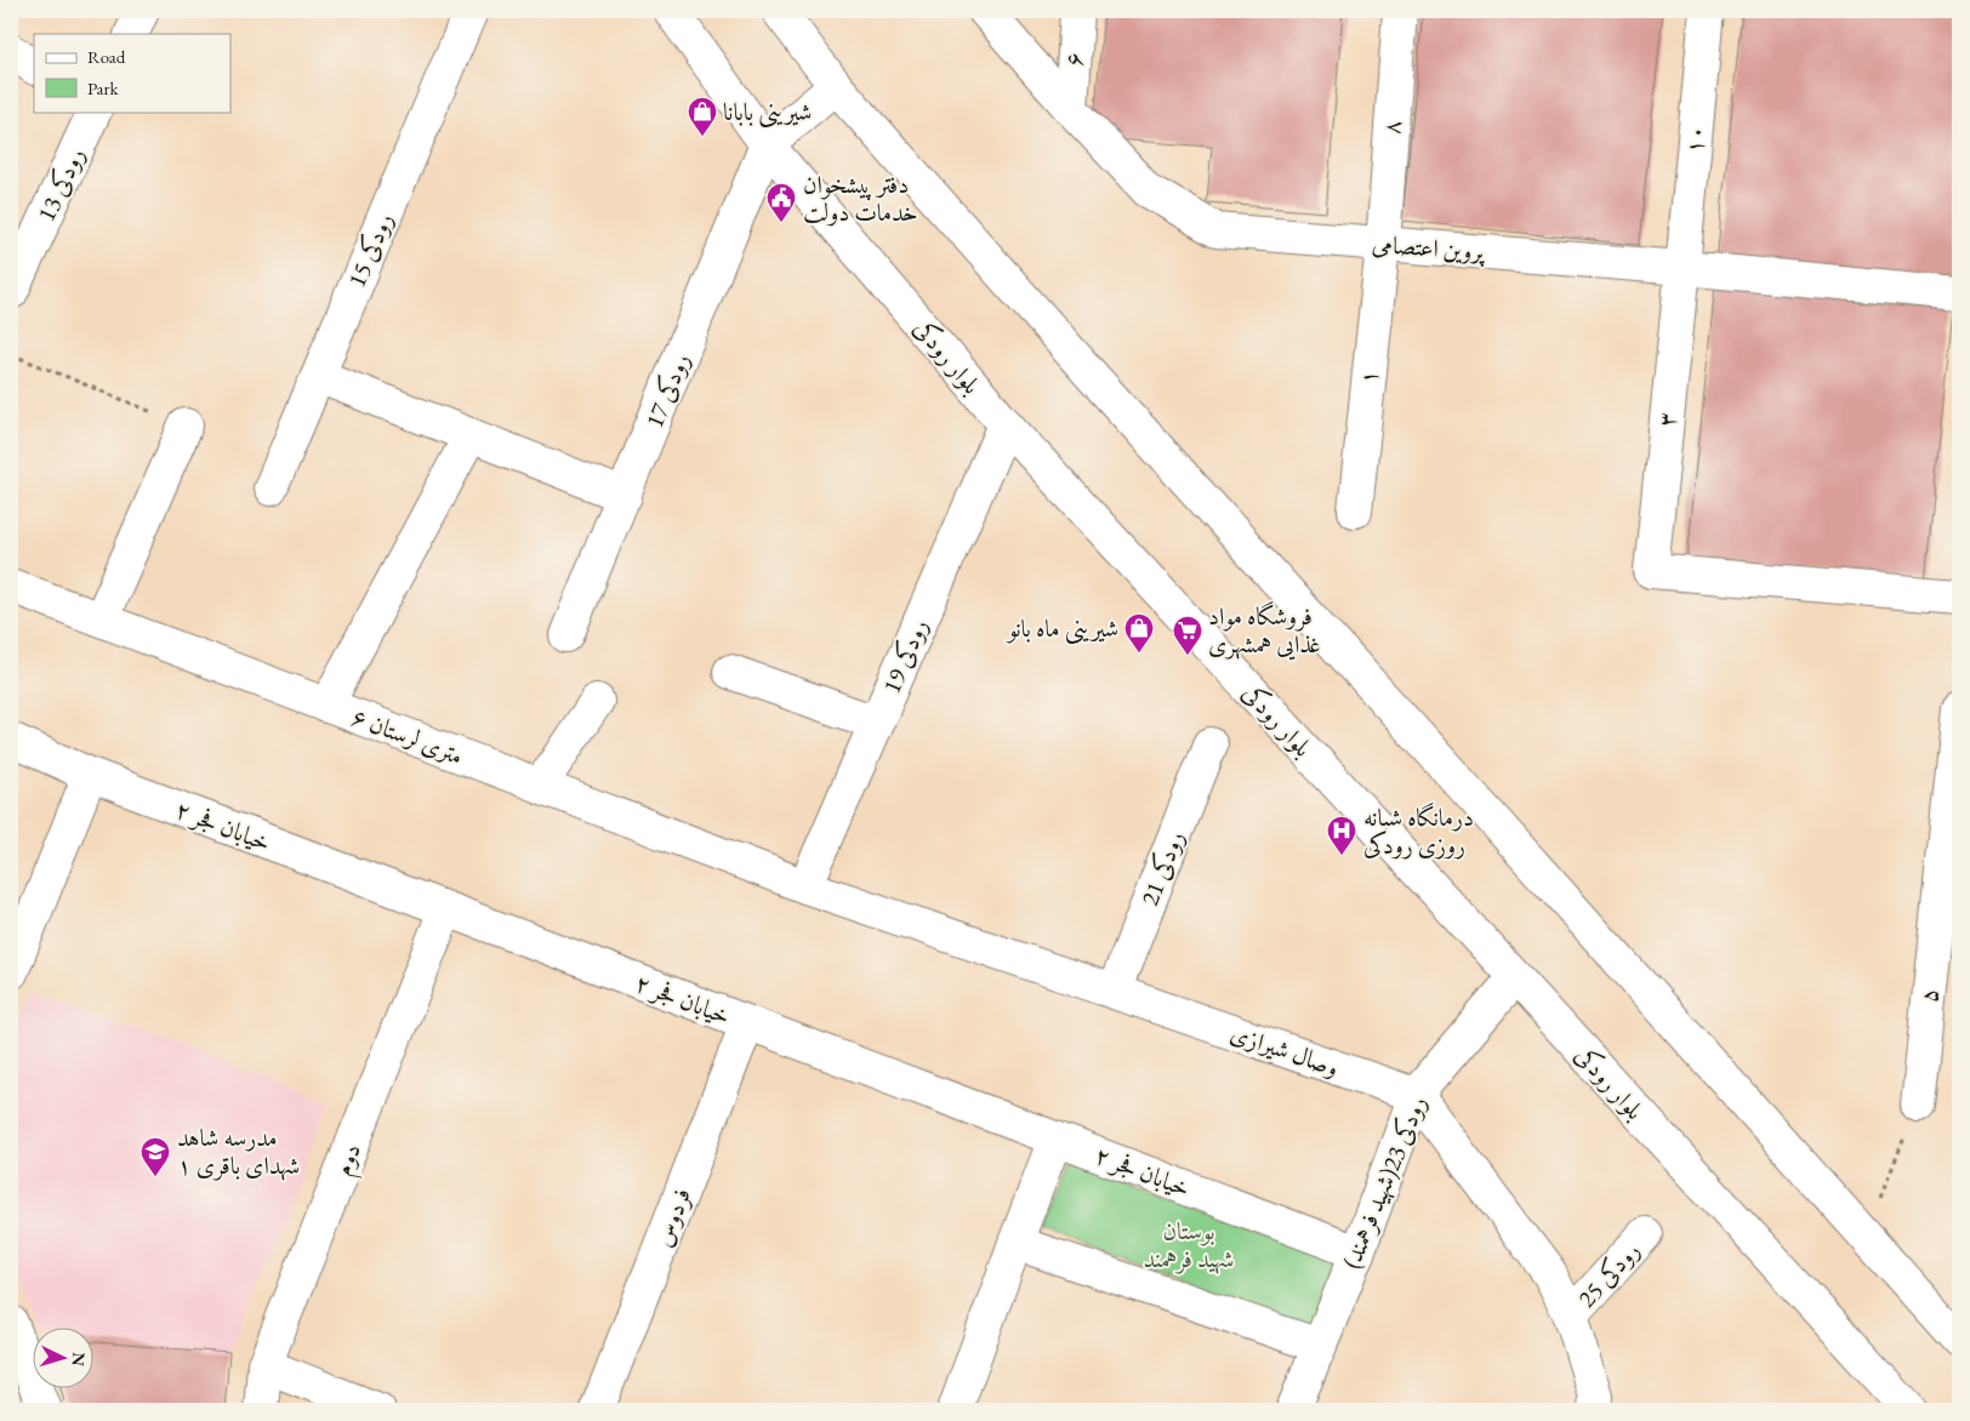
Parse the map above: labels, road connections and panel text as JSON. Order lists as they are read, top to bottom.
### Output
{
  "streets": {
    "street": [
      "۶",
      "۸",
      "۱۰",
      "رودکی 13",
      "پروین اعتصامی",
      "رودکی 15",
      "بلوار رودکی",
      "۱",
      "رودکی 17",
      "۳",
      "رودکی 19",
      "۶ متری لرستان",
      "خیابان فجر ۲",
      "رودکی 21",
      "۵",
      "وصال شیرازی",
      "دوم",
      "رودکی 23(شهید فرهمند)",
      "فردوس",
      "رودکی 25"
    ]
  },
  "crossings": [
    ["۶", "پروین اعتصامی"],
    ["۸", "پروین اعتصامی"],
    ["۸", "۱"],
    ["۱۰", "پروین اعتصامی"],
    ["۱۰", "۳"],
    ["پروین اعتصامی", "۱"],
    ["پروین اعتصامی", "۳"],
    ["بلوار رودکی", "رودکی 17"],
    ["بلوار رودکی", "رودکی 19"],
    ["بلوار رودکی", "رودکی 23(شهید فرهمند)"],
    ["رودکی 19", "۶ متری لرستان"],
    ["رودکی 19", "وصال شیرازی"],
    ["۶ متری لرستان", "وصال شیرازی"],
    ["خیابان فجر ۲", "دوم"],
    ["خیابان فجر ۲", "رودکی 23(شهید فرهمند)"],
    ["خیابان فجر ۲", "فردوس"],
    ["رودکی 21", "وصال شیرازی"],
    ["وصال شیرازی", "رودکی 23(شهید فرهمند)"]
  ],
  "parks": ["بوستان شهید فرهمند"],
  "places": {
    "shop": ["شیرینی بابانا", "شیرینی ماه بانو"],
    "public building": ["دفتر پیشخوان خدمات دولت"],
    "supermarket": ["فروشگاه مواد غذایی همشهری"],
    "hospital": ["درمانگاه شبانه روزی رودکی"],
    "school or university": ["مدرسه شاهد شهدای باقری ۱"]
  },
  "legend": ["Road", "Park"],
  "north": "right"
}
